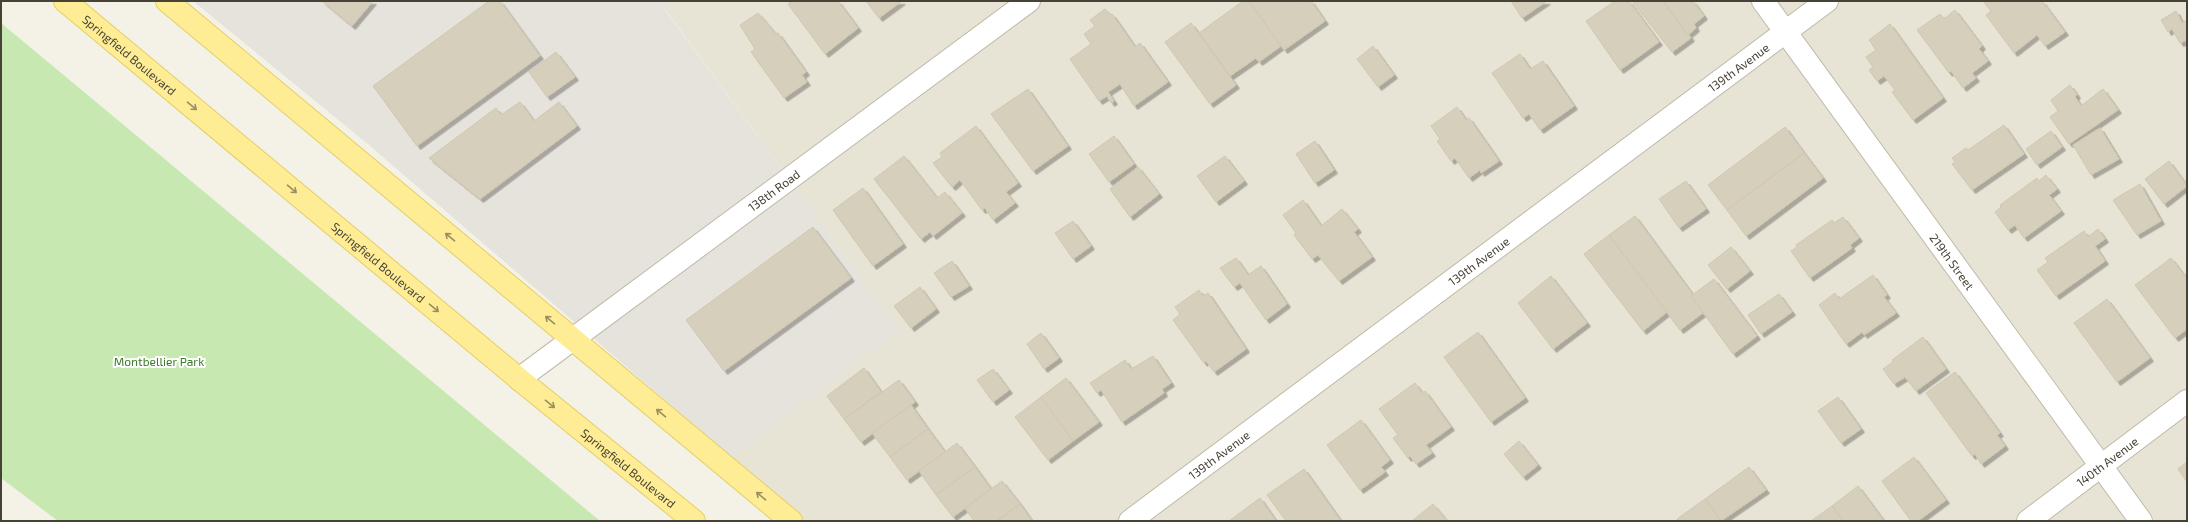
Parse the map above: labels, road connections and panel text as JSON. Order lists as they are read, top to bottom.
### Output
{
  "streets": {
    "main road": ["Springfield Boulevard"],
    "street": [
      "139th Avenue",
      "138th Road",
      "219th Street",
      "140th Avenue"
    ]
  },
  "crossings": [
    ["Springfield Boulevard", "138th Road"],
    ["139th Avenue", "219th Street"],
    ["219th Street", "140th Avenue"]
  ],
  "parks": ["Montbellier Park"]
}
